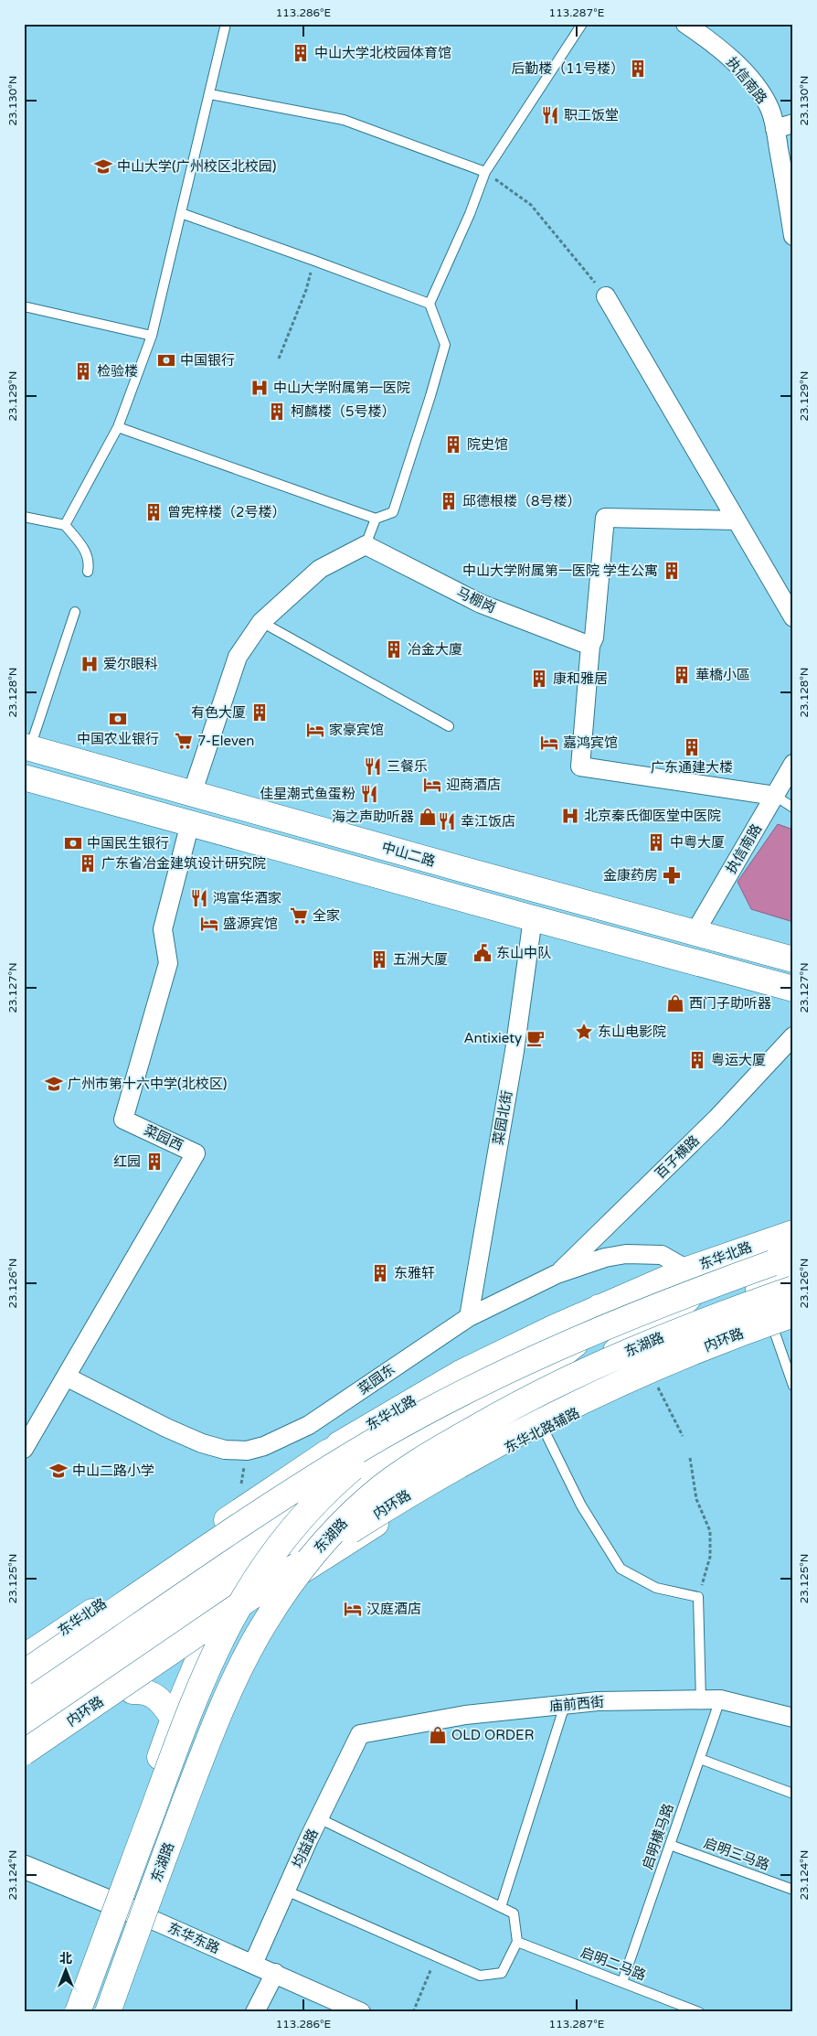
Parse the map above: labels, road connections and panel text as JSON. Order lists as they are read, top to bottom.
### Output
{
  "streets": {
    "main road": [
      "中山二路",
      "东华北路",
      "内环路",
      "东湖路",
      "东华北路辅路"
    ],
    "street": [
      "执信南路",
      "马棚岗",
      "菜园北街",
      "菜园西",
      "百子横路",
      "菜园东",
      "庙前西街",
      "均益路",
      "东华东路"
    ],
    "lane": ["启明横马路", "启明三马路", "启明二马路"]
  },
  "crossings": [
    ["执信南路", "中山二路"],
    ["中山二路", "菜园北街"],
    ["中山二路", "菜园西"],
    ["菜园北街", "菜园东"],
    ["菜园西", "菜园东"],
    ["百子横路", "菜园东"],
    ["东华北路", "菜园东"],
    ["庙前西街", "启明横马路"],
    ["庙前西街", "均益路"],
    ["启明横马路", "启明三马路"],
    ["启明横马路", "启明二马路"],
    ["均益路", "东华东路"]
  ],
  "places": {
    "building": [
      "中山大学北校园体育馆",
      "后勤楼（11号楼）",
      "检验楼",
      "柯麟楼（5号楼）",
      "院史馆",
      "邱德根楼（8号楼）",
      "曾宪梓楼（2号楼）",
      "中山大学附属第一医院 学生公寓",
      "冶金大廈",
      "華橋小區",
      "康和雅居",
      "有色大厦",
      "广东通建大楼",
      "中粤大厦",
      "广东省冶金建筑设计研究院",
      "五洲大厦",
      "粤运大厦",
      "红园",
      "东雅轩"
    ],
    "restaurant": [
      "职工饭堂",
      "三餐乐",
      "佳星潮式鱼蛋粉",
      "幸江饭店",
      "鸿富华酒家"
    ],
    "school or university": ["中山大学(广州校区北校园)", "广州市第十六中学(北校区)", "中山二路小学"],
    "bank": ["中国银行", "中国农业银行", "中国民生银行"],
    "hospital": ["中山大学附属第一医院", "爱尔眼科", "北京秦氏御医堂中医院"],
    "hotel": [
      "家豪宾馆",
      "嘉鸿宾馆",
      "迎商酒店",
      "盛源宾馆",
      "汉庭酒店"
    ],
    "supermarket": ["7-Eleven", "全家"],
    "shop": ["海之声助听器", "西门子助听器", "OLD ORDER"],
    "pharmacy": ["金康药房"],
    "public building": ["东山中队"],
    "place": ["东山电影院"],
    "cafe": ["Antixiety"]
  },
  "north": "top",
  "coordinates": [
    "113.286°E",
    "113.287°E",
    "23.130°N",
    "23.129°N",
    "23.128°N",
    "23.127°N",
    "23.126°N",
    "23.125°N",
    "23.124°N"
  ]
}
